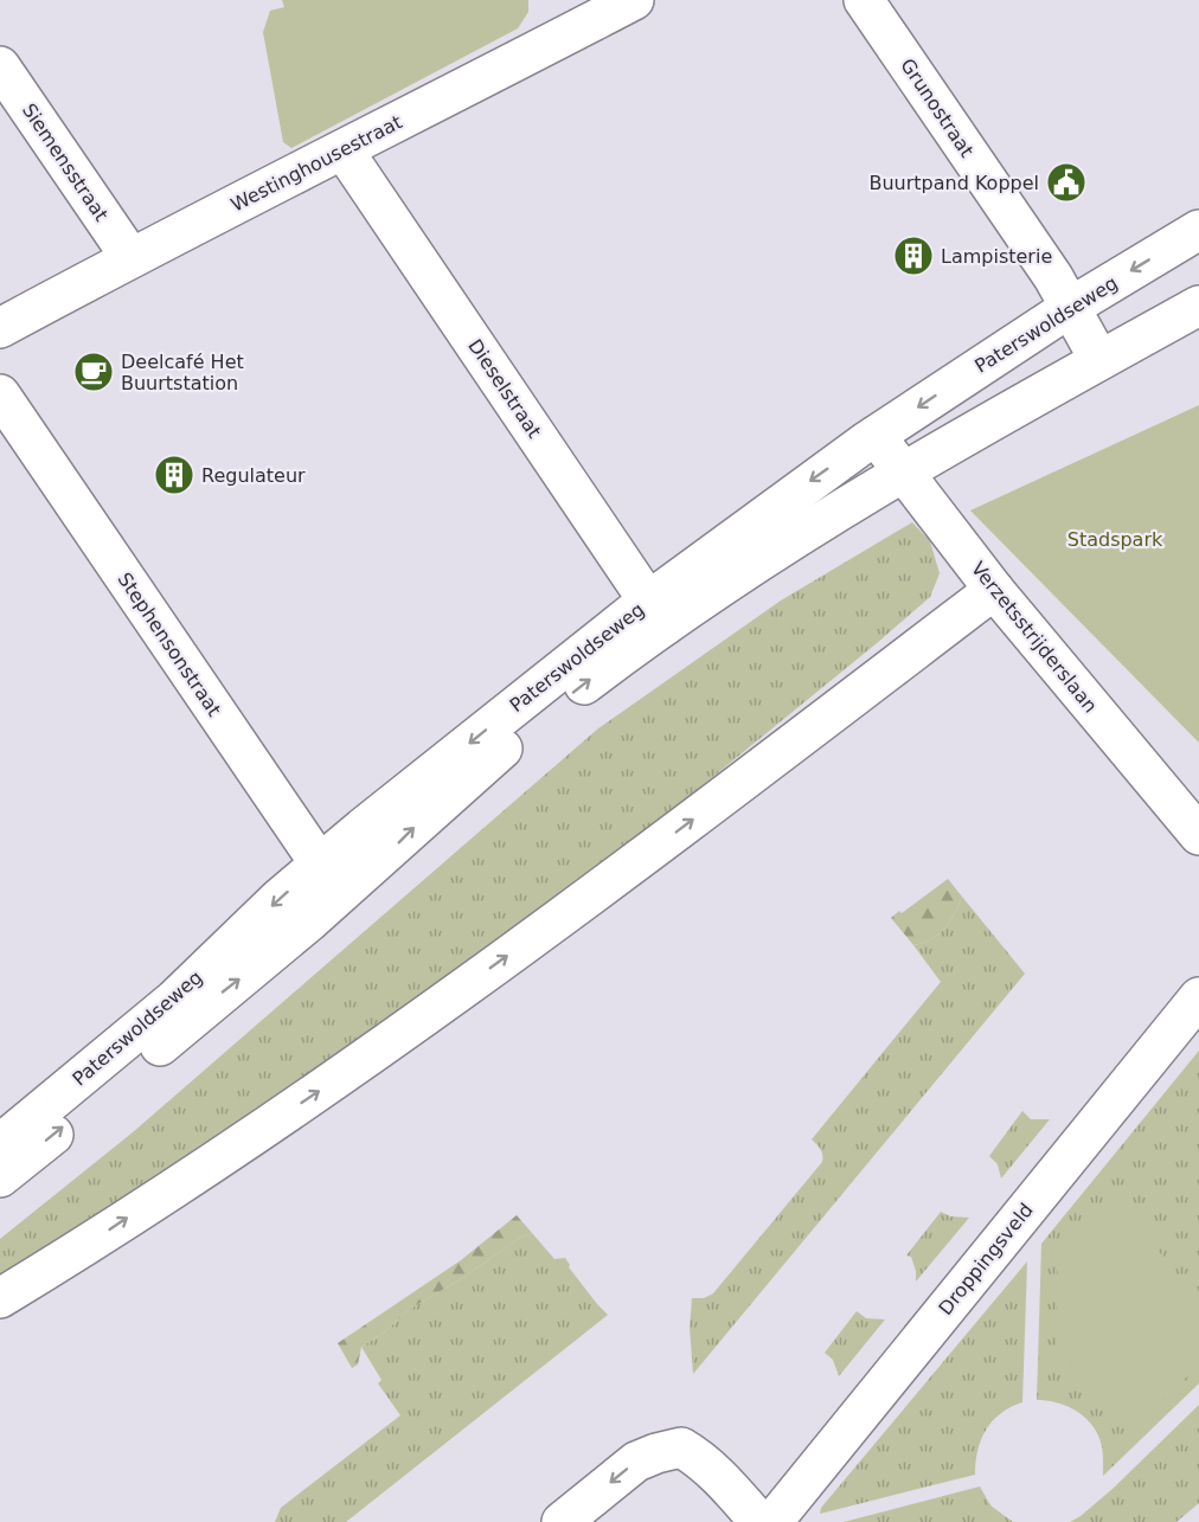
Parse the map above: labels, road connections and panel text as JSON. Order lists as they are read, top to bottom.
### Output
{
  "streets": {
    "street": [
      "Grunostraat",
      "Siemensstraat",
      "Westinghousestraat",
      "Paterswoldseweg",
      "Dieselstraat",
      "Verzetsstrijderslaan",
      "Stephensonstraat",
      "Droppingsveld"
    ]
  },
  "crossings": [
    ["Grunostraat", "Paterswoldseweg"],
    ["Siemensstraat", "Westinghousestraat"],
    ["Westinghousestraat", "Dieselstraat"],
    ["Paterswoldseweg", "Dieselstraat"],
    ["Paterswoldseweg", "Verzetsstrijderslaan"],
    ["Paterswoldseweg", "Stephensonstraat"]
  ],
  "parks": ["Stadspark"],
  "places": {
    "public building": ["Buurtpand Koppel"],
    "building": ["Lampisterie", "Regulateur"],
    "cafe": ["Deelcafé Het Buurtstation"]
  }
}
